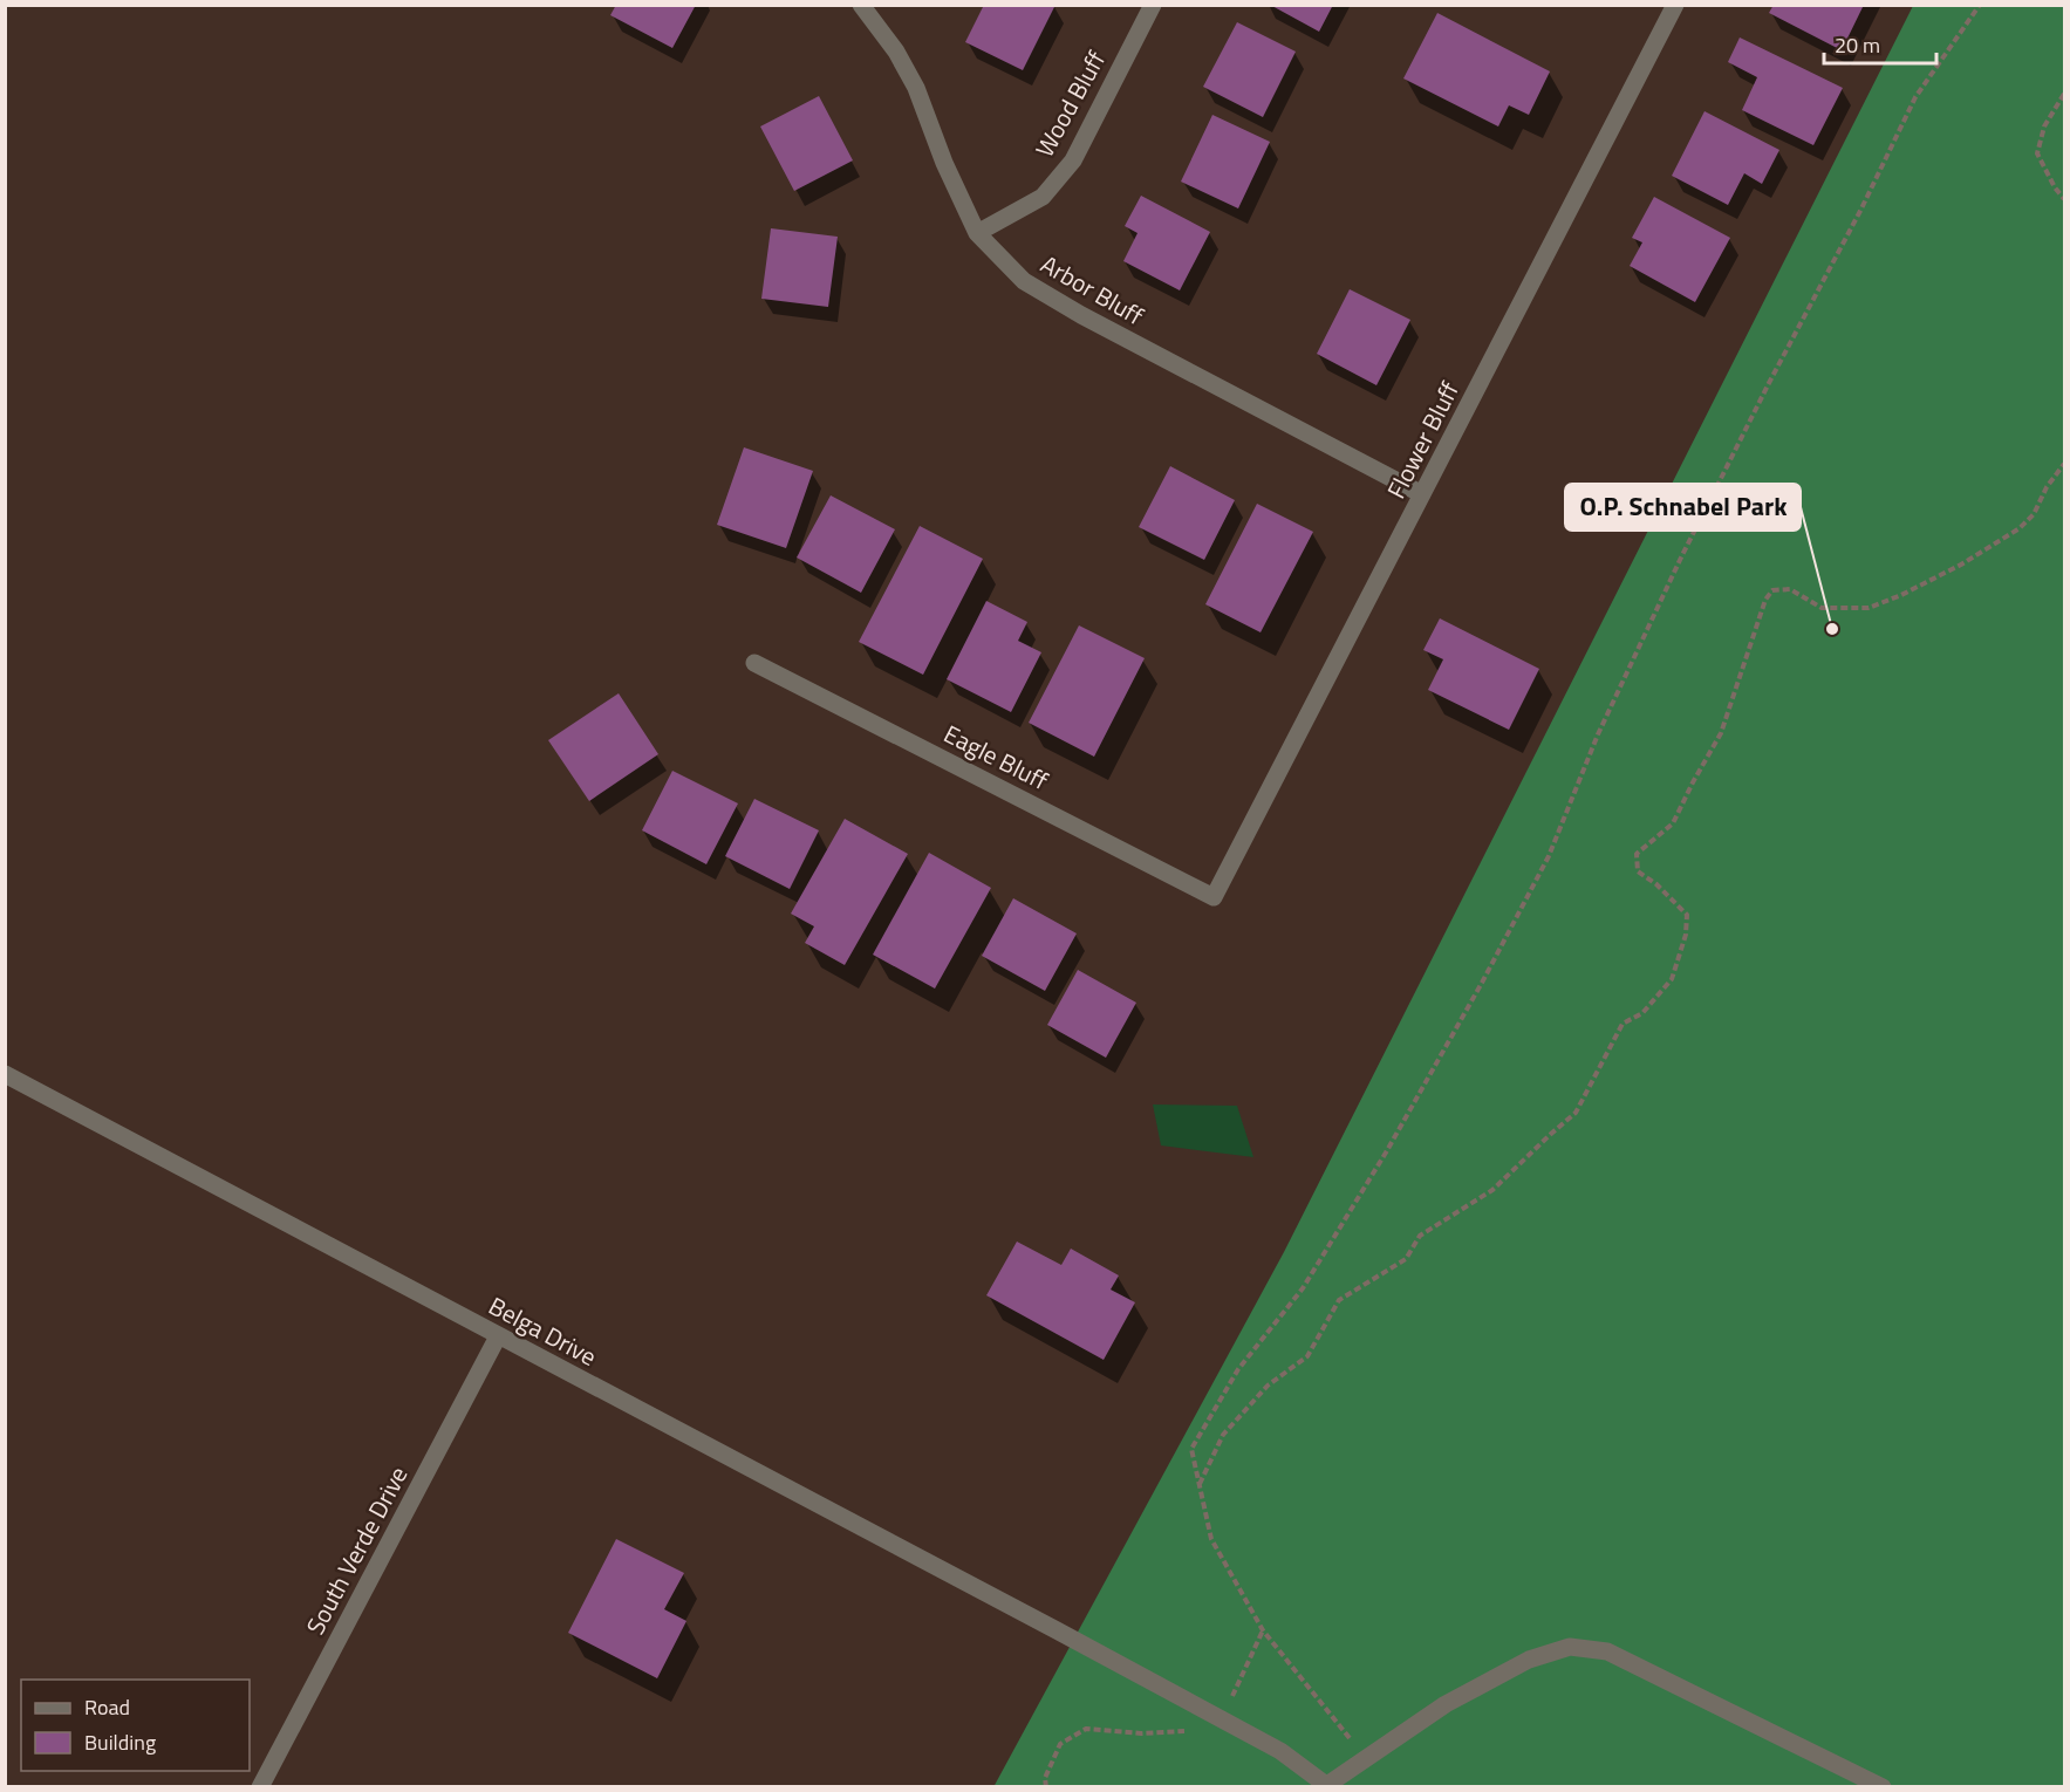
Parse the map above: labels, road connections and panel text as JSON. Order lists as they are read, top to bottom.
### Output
{
  "streets": {
    "street": [
      "Wood Bluff",
      "Arbor Bluff",
      "Flower Bluff",
      "Eagle Bluff",
      "Belga Drive",
      "South Verde Drive"
    ]
  },
  "crossings": [
    ["Wood Bluff", "Arbor Bluff"],
    ["Arbor Bluff", "Flower Bluff"],
    ["Flower Bluff", "Eagle Bluff"],
    ["Belga Drive", "South Verde Drive"]
  ],
  "places": ["O.P. Schnabel Park"],
  "legend": ["Road", "Building"],
  "scale_bar": "20 m"
}
